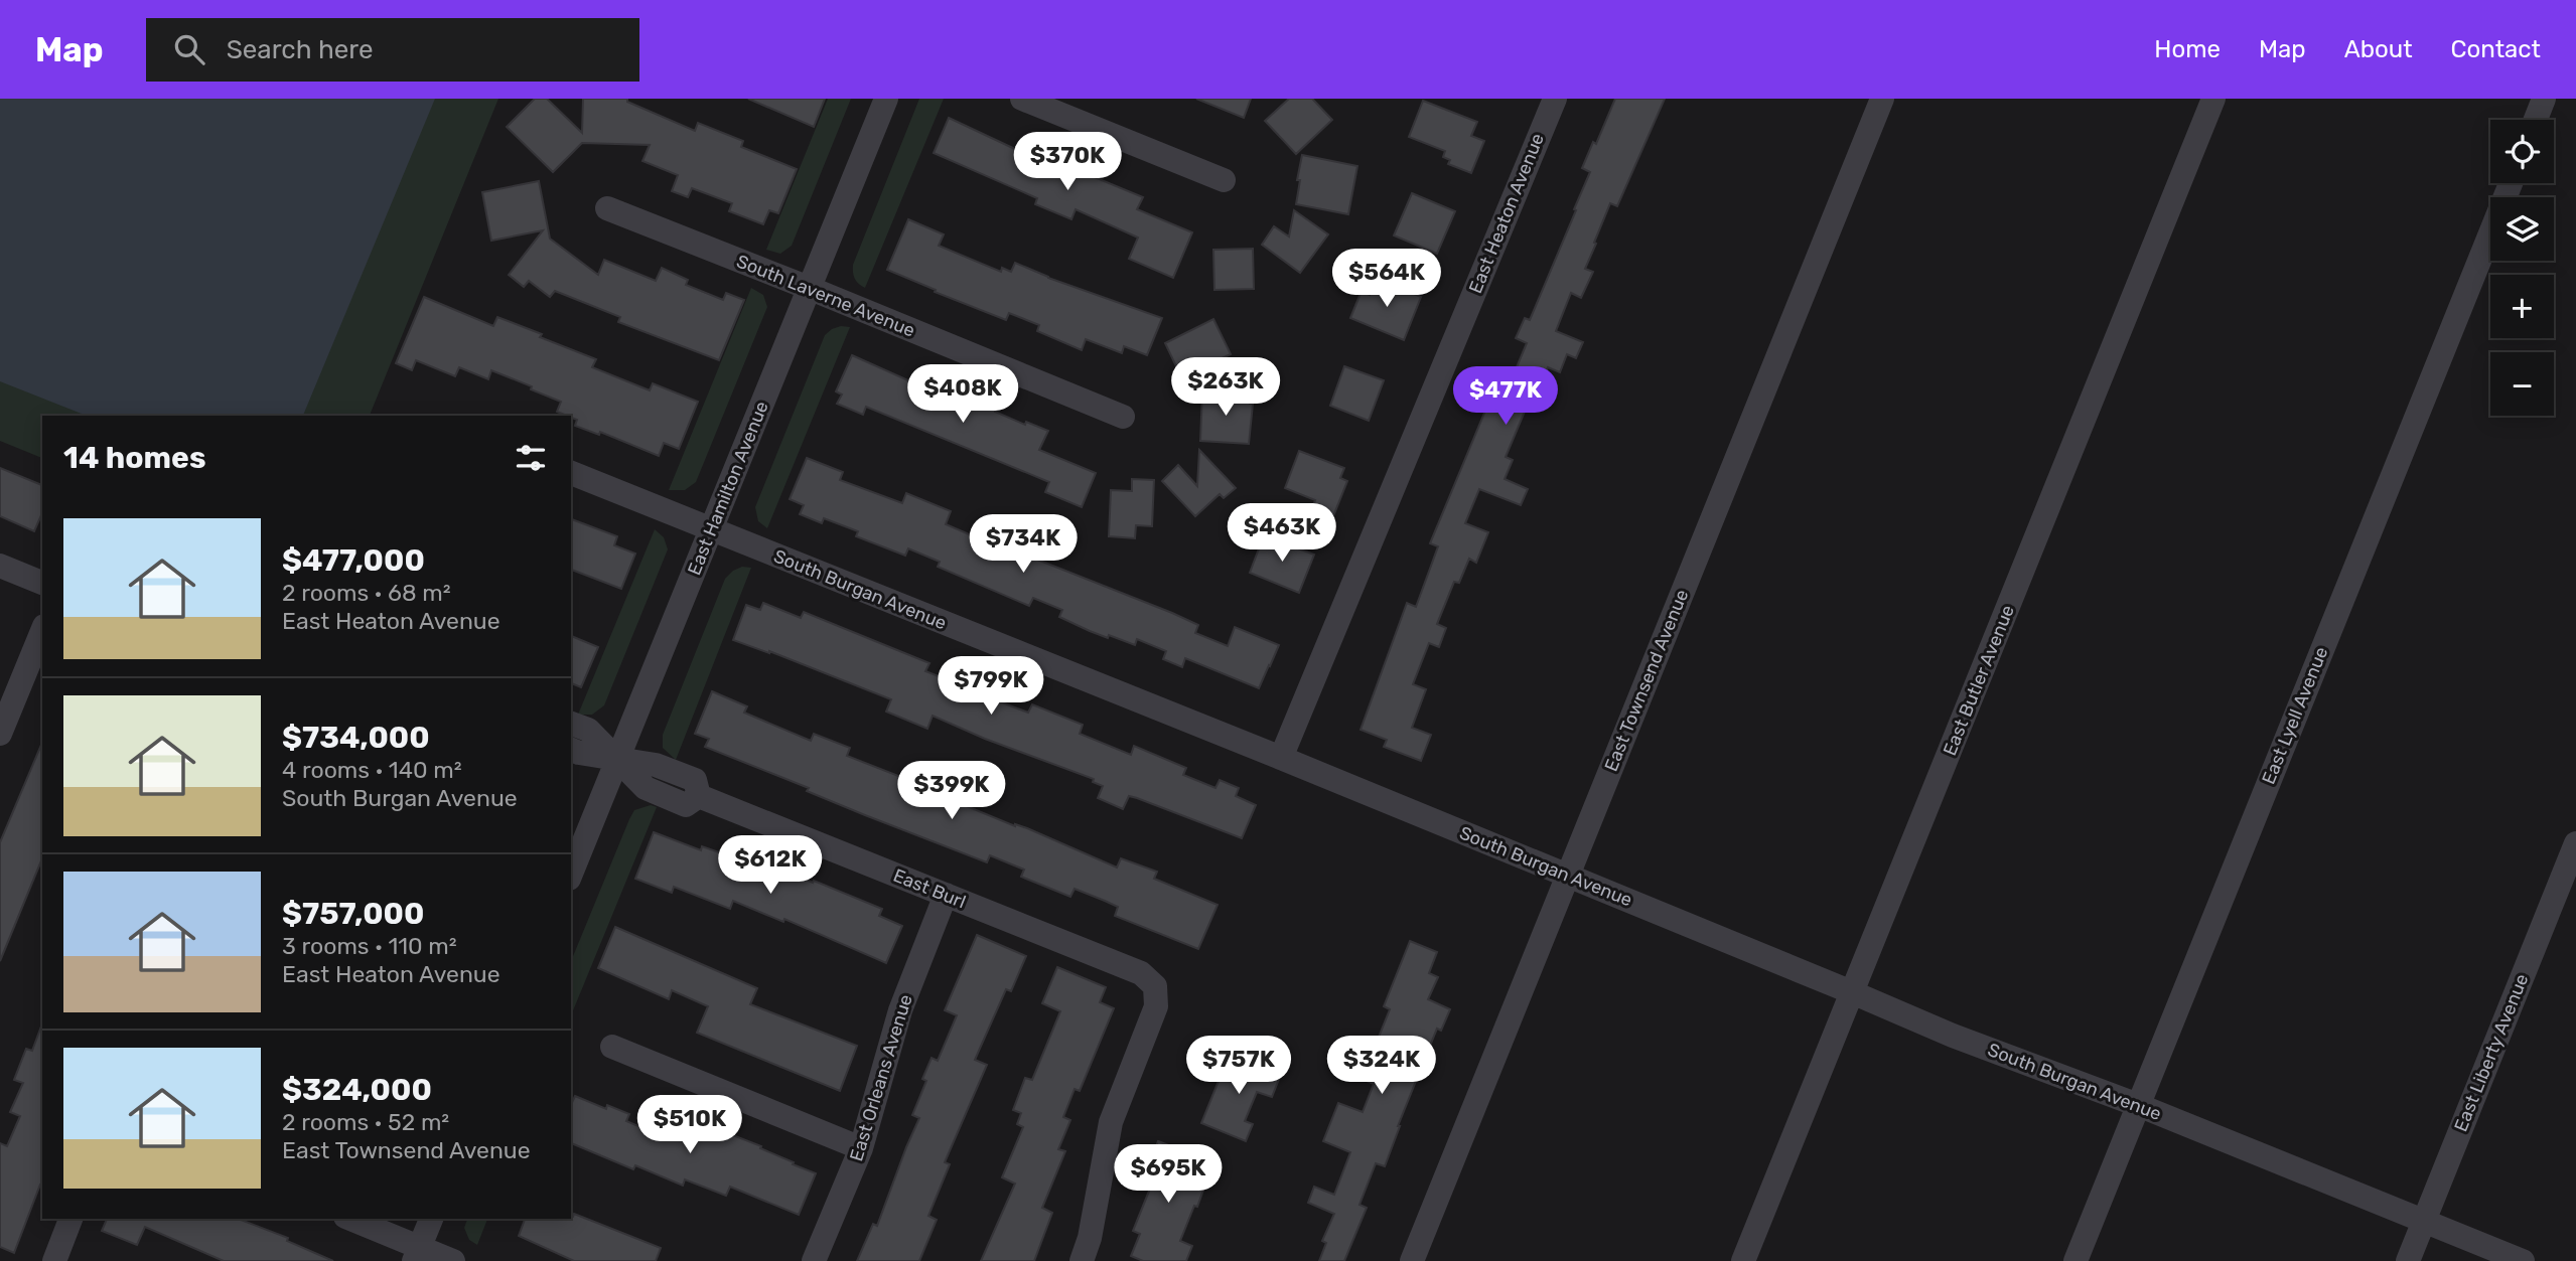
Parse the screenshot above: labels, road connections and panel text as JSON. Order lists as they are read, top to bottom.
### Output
{
  "streets": {
    "street": [
      "East Heaton Avenue",
      "South Laverne Avenue",
      "East Hamilton Avenue",
      "South Burgan Avenue",
      "East Townsend Avenue",
      "East Butler Avenue",
      "East Lyell Avenue",
      "East Burl",
      "East Liberty Avenue",
      "East Orleans Avenue"
    ]
  },
  "crossings": [
    ["East Heaton Avenue", "South Burgan Avenue"],
    ["South Laverne Avenue", "East Hamilton Avenue"],
    ["East Hamilton Avenue", "South Burgan Avenue"],
    ["East Hamilton Avenue", "East Burl"],
    ["South Burgan Avenue", "East Townsend Avenue"],
    ["South Burgan Avenue", "East Butler Avenue"],
    ["South Burgan Avenue", "East Lyell Avenue"],
    ["South Burgan Avenue", "East Liberty Avenue"],
    ["East Burl", "East Orleans Avenue"]
  ],
  "page": {
    "header": "Map",
    "search": "Search here",
    "nav": [
      "Home",
      "Map",
      "About",
      "Contact"
    ],
    "map_buttons": ["+", "−"],
    "price": [
      "$370K",
      "$564K",
      "$263K",
      "$408K",
      "$477K",
      "$463K",
      "$734K",
      "$799K",
      "$399K",
      "$612K",
      "$757K",
      "$324K",
      "$510K",
      "$695K"
    ],
    "heading": "14 homes",
    "list": [
      {
        "name": "$477,000",
        "note": "2 rooms · 68 m² · East Heaton Avenue"
      },
      {
        "name": "$734,000",
        "note": "4 rooms · 140 m² · South Burgan Avenue"
      },
      {
        "name": "$757,000",
        "note": "3 rooms · 110 m² · East Heaton Avenue"
      },
      {
        "name": "$324,000",
        "note": "2 rooms · 52 m² · East Townsend Avenue"
      }
    ]
  }
}
